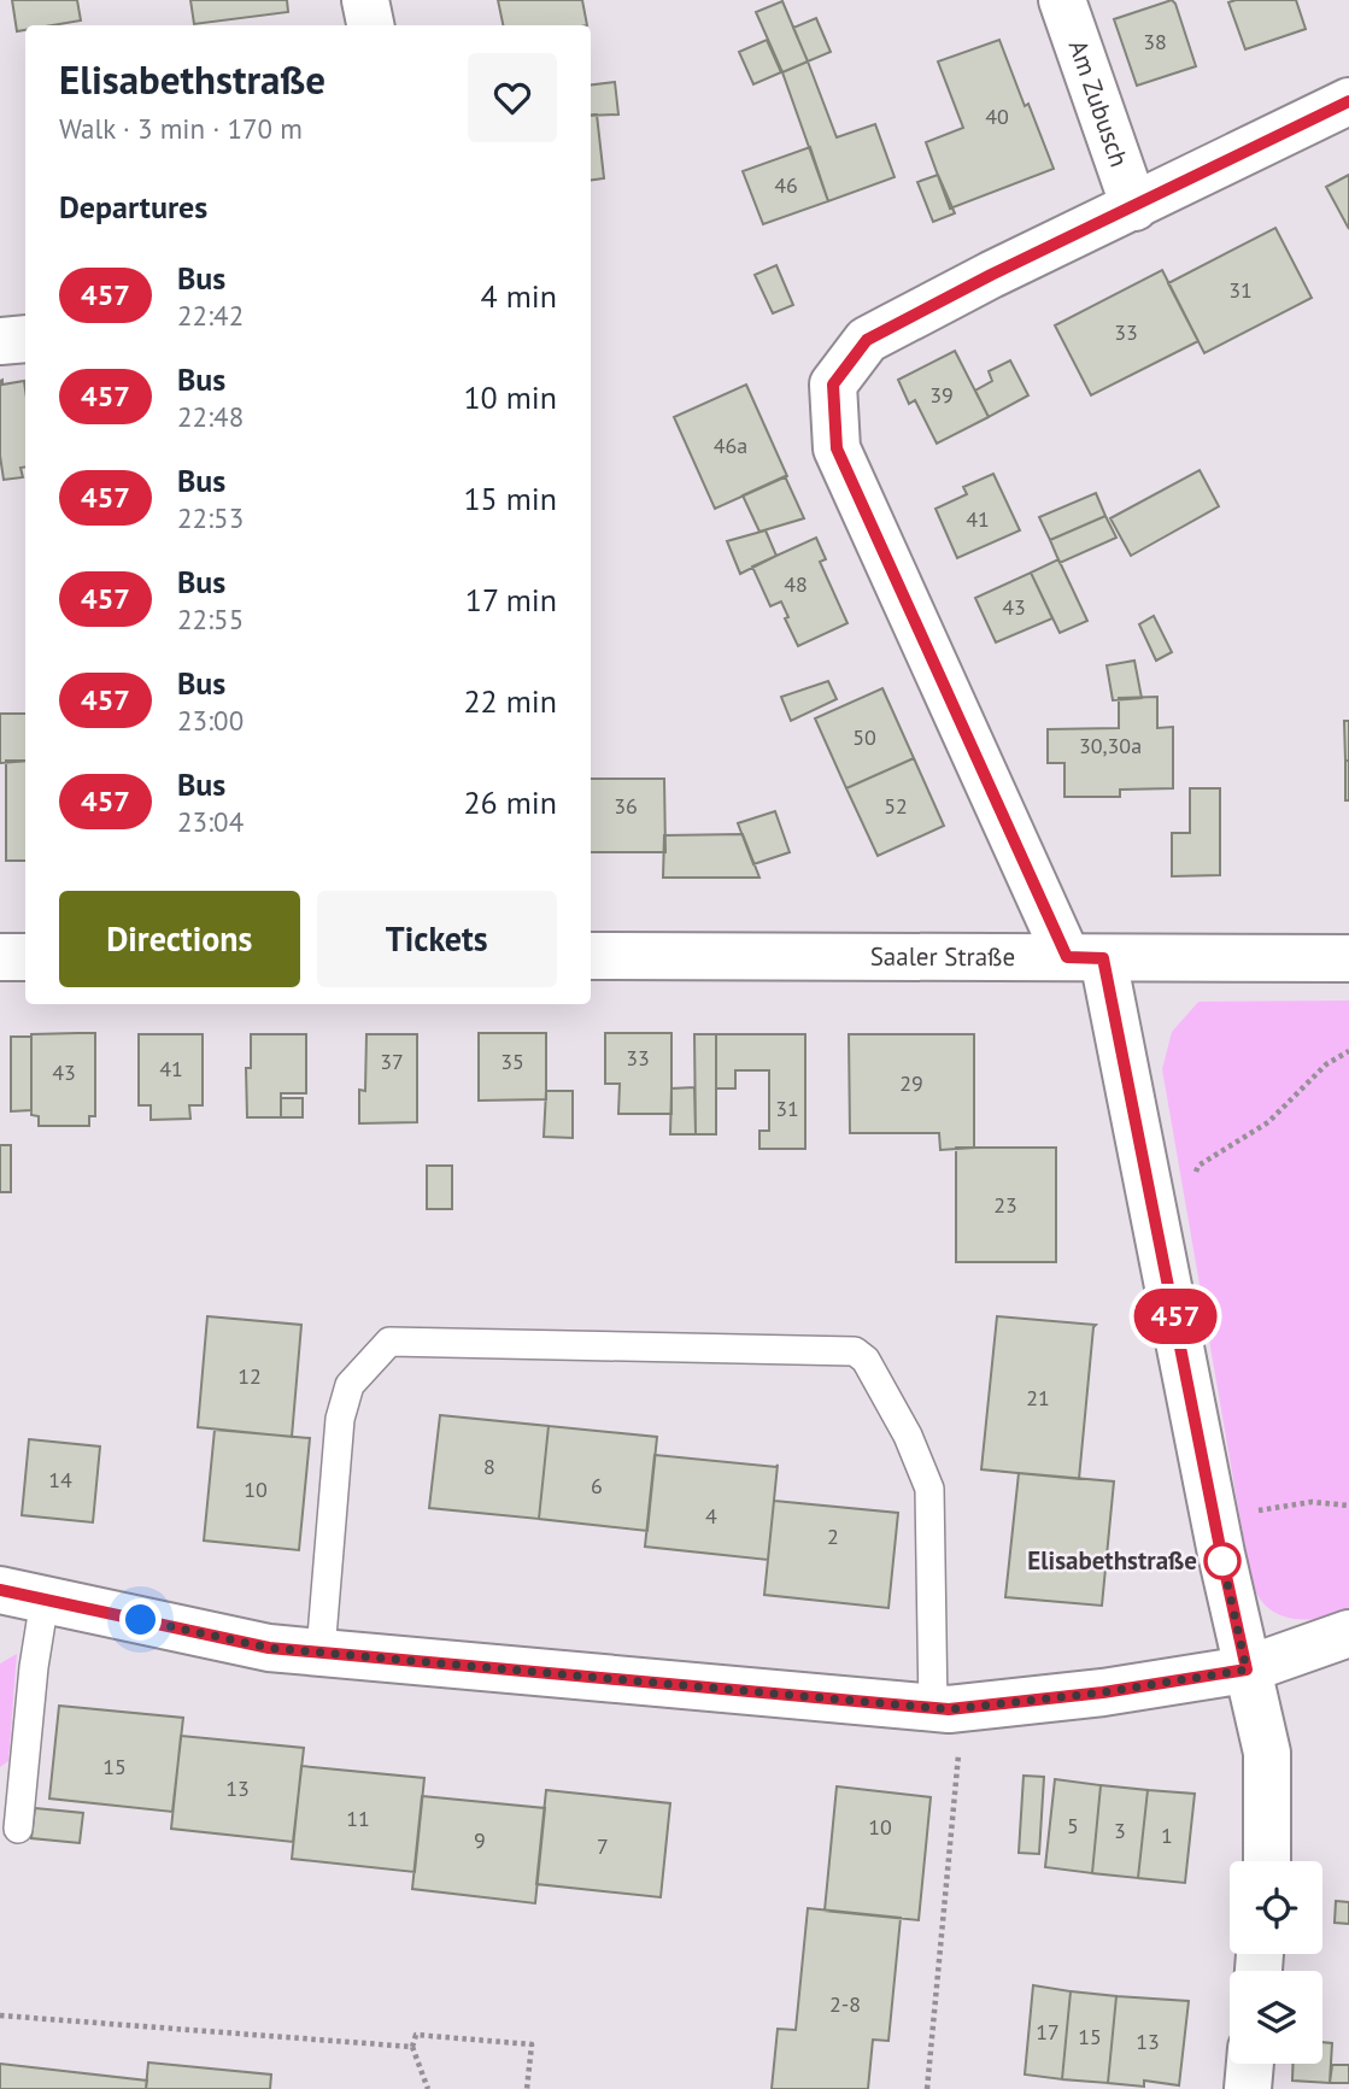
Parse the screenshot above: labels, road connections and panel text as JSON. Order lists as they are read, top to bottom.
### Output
{
  "streets": {
    "street": ["Am Zubusch", "Saaler Straße"]
  },
  "places": ["Elisabethstraße"],
  "lines": ["bus line 457"],
  "house_numbers": [
    "38",
    "40",
    "46",
    "31",
    "33",
    "39",
    "46a",
    "41",
    "48",
    "43",
    "50",
    "30,30a",
    "36",
    "52",
    "33",
    "37",
    "35",
    "41",
    "43",
    "29",
    "31",
    "23",
    "12",
    "21",
    "8",
    "14",
    "6",
    "10",
    "4",
    "2",
    "15",
    "13",
    "11",
    "5",
    "10",
    "3",
    "1",
    "9",
    "7",
    "2-8",
    "17",
    "15",
    "13"
  ],
  "page": {
    "on_map": "457",
    "heading": [
      ["Elisabethstraße", "Walk · 3 min · 170 m"],
      "Departures"
    ],
    "list": [
      {
        "mark": "457",
        "name": "Bus",
        "note": "22:42",
        "value": "4 min"
      },
      {
        "mark": "457",
        "name": "Bus",
        "note": "22:48",
        "value": "10 min"
      },
      {
        "mark": "457",
        "name": "Bus",
        "note": "22:53",
        "value": "15 min"
      },
      {
        "mark": "457",
        "name": "Bus",
        "note": "22:55",
        "value": "17 min"
      },
      {
        "mark": "457",
        "name": "Bus",
        "note": "23:00",
        "value": "22 min"
      },
      {
        "mark": "457",
        "name": "Bus",
        "note": "23:04",
        "value": "26 min"
      }
    ],
    "buttons": ["Directions", "Tickets"]
  }
}
